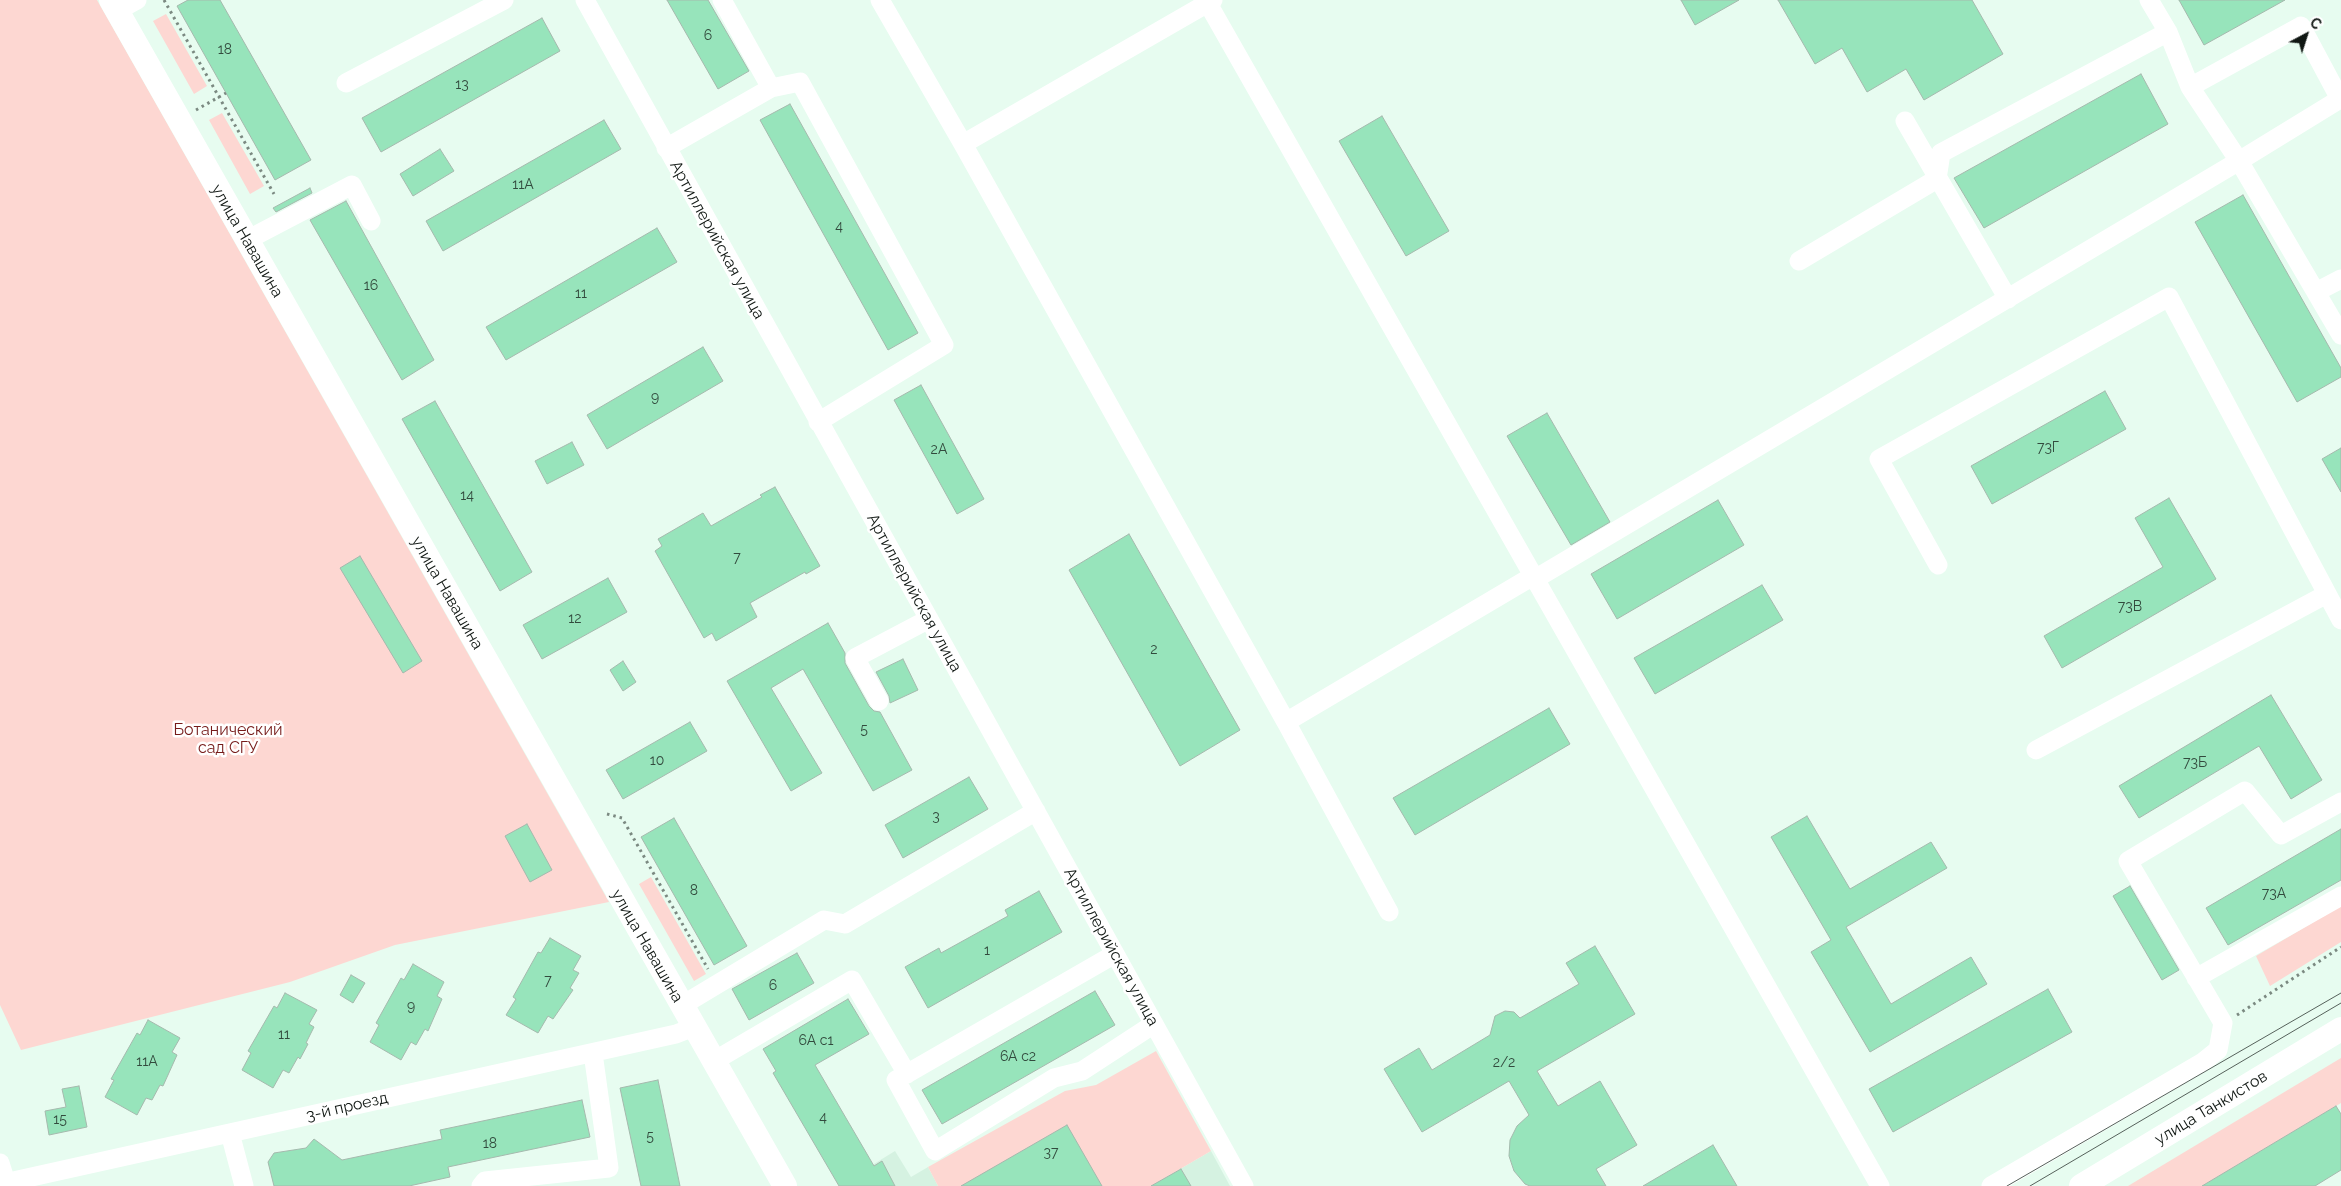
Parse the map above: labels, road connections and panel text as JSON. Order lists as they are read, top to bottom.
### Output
{
  "streets": {
    "main road": ["улица Навашина", "улица Танкистов"],
    "street": ["Артиллерийская улица", "3-й проезд"]
  },
  "crossings": [
    ["улица Навашина", "3-й проезд"]
  ],
  "parks": ["Ботанический сад СГУ"],
  "house_numbers": [
    "6",
    "18",
    "13",
    "11А",
    "4",
    "16",
    "11",
    "9",
    "73Г",
    "2А",
    "14",
    "7",
    "73В",
    "12",
    "2",
    "5",
    "10",
    "73Б",
    "3",
    "8",
    "73А",
    "1",
    "7",
    "6",
    "9",
    "11",
    "6А с1",
    "6А с2",
    "11А",
    "2/2",
    "4",
    "15",
    "5",
    "18",
    "37"
  ],
  "north": "top right"
}
